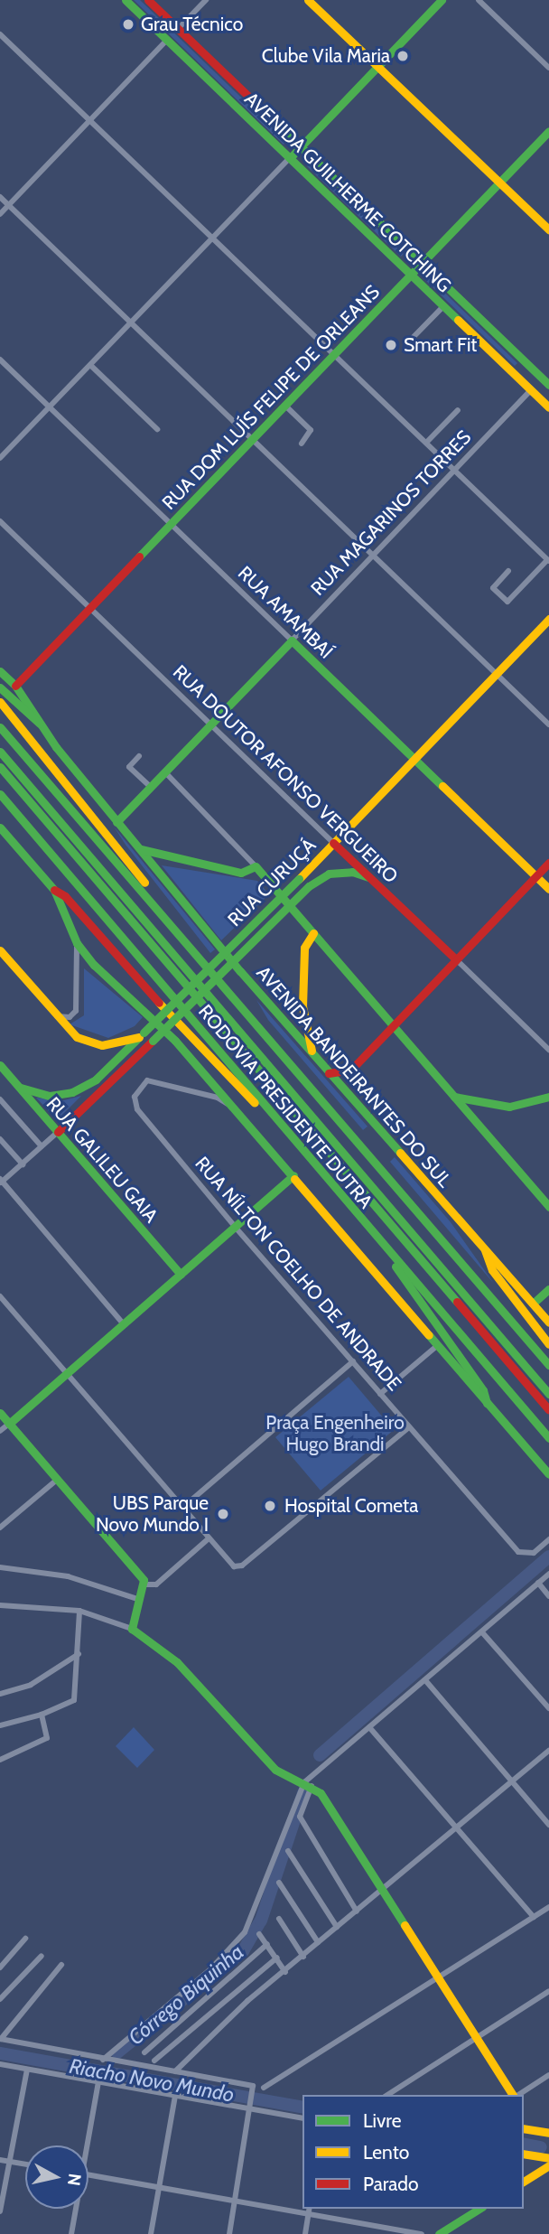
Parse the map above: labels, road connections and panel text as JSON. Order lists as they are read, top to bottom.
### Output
{
  "streets": {
    "main road": [
      "AVENIDA GUILHERME COTCHING",
      "RUA DOM LUÍS FELIPE DE ORLEANS",
      "RUA MAGARINOS TORRES",
      "RUA AMAMBAÍ",
      "RUA DOUTOR AFONSO VERGUEIRO",
      "RUA CURUÇÁ",
      "AVENIDA BANDEIRANTES DO SUL",
      "RODOVIA PRESIDENTE DUTRA",
      "RUA GALILEU GAIA"
    ],
    "street": ["RUA NÍLTON COELHO DE ANDRADE"]
  },
  "crossings": [
    ["AVENIDA GUILHERME COTCHING", "RUA DOM LUÍS FELIPE DE ORLEANS"],
    ["AVENIDA GUILHERME COTCHING", "RUA MAGARINOS TORRES"],
    ["RUA DOM LUÍS FELIPE DE ORLEANS", "RUA AMAMBAÍ"],
    ["RUA DOM LUÍS FELIPE DE ORLEANS", "RUA DOUTOR AFONSO VERGUEIRO"],
    ["RUA MAGARINOS TORRES", "RUA AMAMBAÍ"],
    ["RUA MAGARINOS TORRES", "RUA DOUTOR AFONSO VERGUEIRO"],
    ["RUA MAGARINOS TORRES", "AVENIDA BANDEIRANTES DO SUL"],
    ["RUA AMAMBAÍ", "RUA CURUÇÁ"],
    ["RUA DOUTOR AFONSO VERGUEIRO", "RUA CURUÇÁ"],
    ["RUA CURUÇÁ", "RUA GALILEU GAIA"]
  ],
  "water": ["Córrego Biquinha", "Riacho Novo Mundo"],
  "parks": ["Praça Engenheiro Hugo Brandi"],
  "places": [
    "Grau Técnico",
    "Clube Vila Maria",
    "Smart Fit",
    "Hospital Cometa",
    "UBS Parque Novo Mundo I"
  ],
  "legend": ["Livre", "Lento", "Parado"],
  "north": "right"
}
